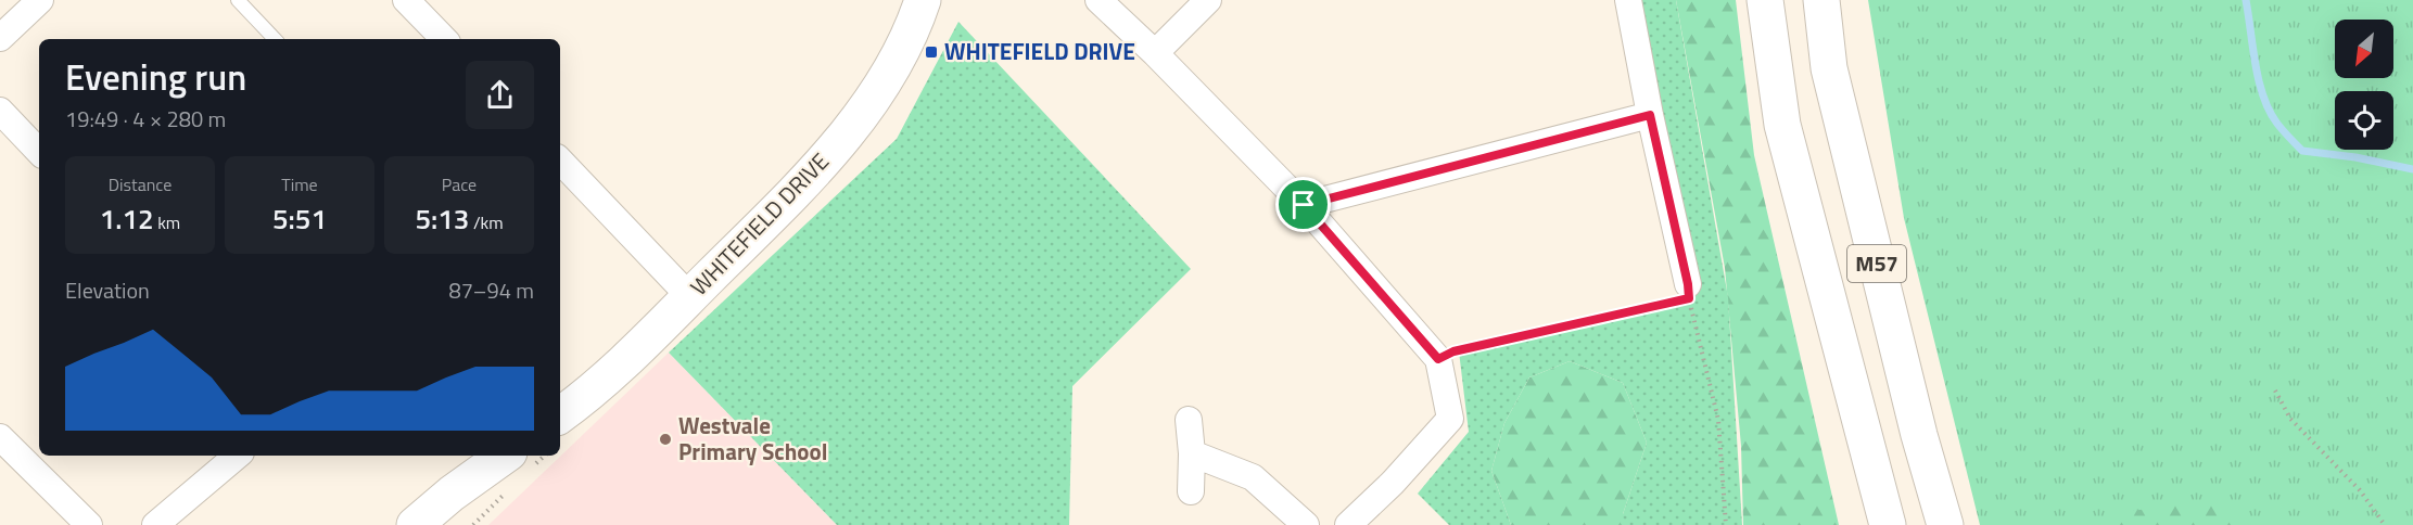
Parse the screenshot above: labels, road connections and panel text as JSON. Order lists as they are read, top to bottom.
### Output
{
  "streets": {
    "main road": ["WHITEFIELD DRIVE", "M57"]
  },
  "places": {
    "transit": ["WHITEFIELD DRIVE"],
    "other": ["Westvale Primary School"]
  },
  "north": "bottom left",
  "page": {
    "heading": ["Evening run", "19:49 · 4 × 280 m"],
    "stats": [
      ["Distance", "1.12 km"],
      ["Time", "5:51"],
      ["Pace", "5:13 /km"]
    ],
    "chart": ["Elevation", "87–94 m"]
  }
}
